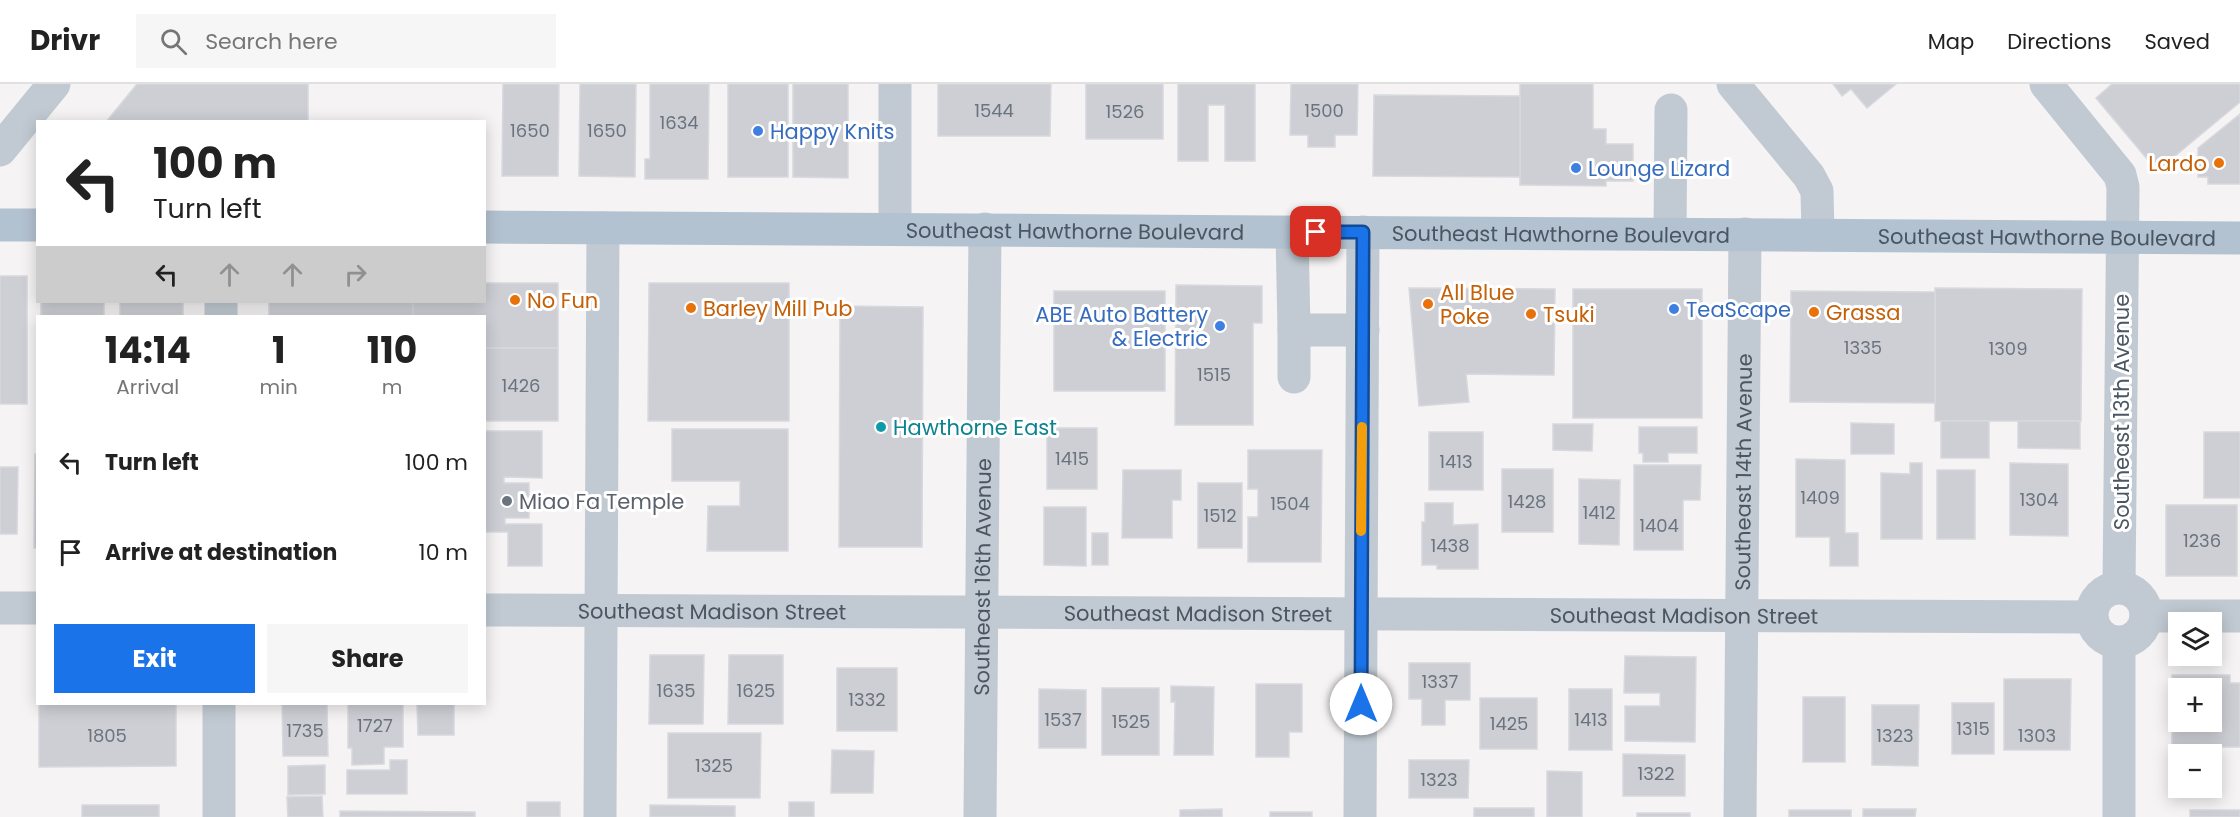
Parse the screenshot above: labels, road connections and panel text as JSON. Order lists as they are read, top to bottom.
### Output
{
  "streets": {
    "main road": ["Southeast Hawthorne Boulevard"],
    "street": [
      "Southeast 13th Avenue",
      "Southeast 14th Avenue",
      "Southeast 16th Avenue",
      "Southeast Madison Street"
    ]
  },
  "crossings": [
    ["Southeast Hawthorne Boulevard", "Southeast 13th Avenue"],
    ["Southeast Hawthorne Boulevard", "Southeast 14th Avenue"],
    ["Southeast Hawthorne Boulevard", "Southeast 16th Avenue"],
    ["Southeast 13th Avenue", "Southeast Madison Street"],
    ["Southeast 14th Avenue", "Southeast Madison Street"],
    ["Southeast 16th Avenue", "Southeast Madison Street"]
  ],
  "places": [
    "Happy Knits",
    "Lardo",
    "Lounge Lizard",
    "No Fun",
    "All Blue Poke",
    "Barley Mill Pub",
    "TeaScape",
    "Grassa",
    "Tsuki",
    "ABE Auto Battery & Electric",
    "Hawthorne East",
    "Miao Fa Temple"
  ],
  "house_numbers": [
    "1544",
    "1500",
    "1526",
    "1634",
    "1650",
    "1650",
    "1335",
    "1309",
    "1515",
    "1426",
    "1415",
    "1413",
    "1409",
    "1304",
    "1428",
    "1504",
    "1412",
    "1512",
    "1404",
    "1236",
    "1438",
    "1337",
    "1635",
    "1625",
    "1332",
    "1537",
    "1413",
    "1525",
    "1425",
    "1727",
    "1315",
    "1735",
    "1805",
    "1323",
    "1303",
    "1325",
    "1322",
    "1323"
  ],
  "page": {
    "header": "Drivr",
    "search": "Search here",
    "nav": ["Map", "Directions", "Saved"],
    "turn": ["100 m", "Turn left"],
    "eta": [
      "14:14",
      "Arrival",
      "1",
      "min",
      "110",
      "m"
    ],
    "list": [
      {
        "name": "Turn left",
        "value": "100 m"
      },
      {
        "name": "Arrive at destination",
        "value": "10 m"
      }
    ],
    "map_buttons": ["+", "−"],
    "buttons": ["Exit", "Share"]
  }
}
